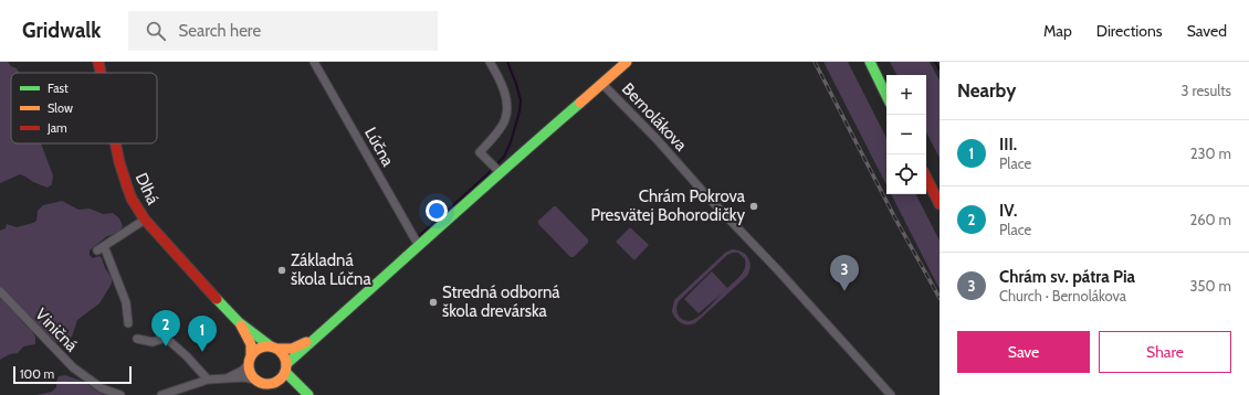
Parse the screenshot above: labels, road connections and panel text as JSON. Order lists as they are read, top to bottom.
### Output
{
  "streets": {
    "street": [
      "Bernolákova",
      "Lúčna",
      "Dlhá",
      "Viničná"
    ]
  },
  "crossings": [
    ["Bernolákova", "Lúčna"]
  ],
  "places": ["Chrám Pokrova Presvätej Bohorodičky", "Základná škola Lúčna", "Stredná odborná škola drevárska"],
  "legend": ["Fast", "Slow", "Jam"],
  "scale_bar": "100 m",
  "page": {
    "header": "Gridwalk",
    "search": "Search here",
    "nav": ["Map", "Directions", "Saved"],
    "heading": ["Nearby", "3 results"],
    "map_buttons": ["+", "−"],
    "list": [
      {
        "mark": "1",
        "name": "III.",
        "note": "Place",
        "value": "230 m"
      },
      {
        "mark": "2",
        "name": "IV.",
        "note": "Place",
        "value": "260 m"
      },
      {
        "mark": "3",
        "name": "Chrám sv. pátra Pia",
        "note": "Church · Bernolákova",
        "value": "350 m"
      }
    ],
    "pins": ["3", "2", "1"],
    "buttons": ["Save", "Share"],
    "scale": "100 m"
  }
}
